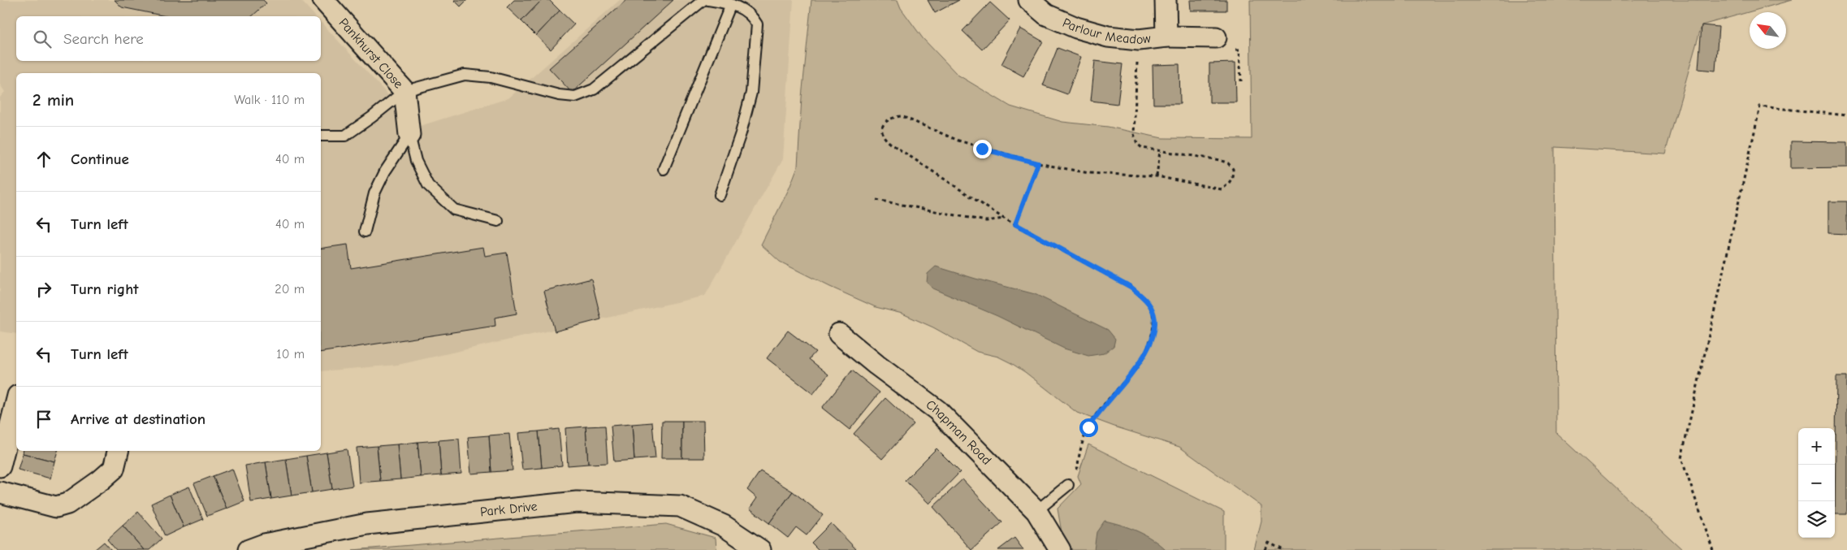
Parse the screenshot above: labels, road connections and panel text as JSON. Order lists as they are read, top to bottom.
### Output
{
  "streets": {
    "street": [
      "Parlour Meadow",
      "Pankhurst Close",
      "Chapman Road",
      "Park Drive"
    ]
  },
  "north": "top left",
  "page": {
    "search": "Search here",
    "heading": ["2 min", "Walk · 110 m"],
    "list": [
      ["Continue", "40 m"],
      ["Turn left", "40 m"],
      ["Turn right", "20 m"],
      ["Turn left", "10 m"],
      "Arrive at destination"
    ],
    "map_buttons": ["+", "−"]
  }
}
